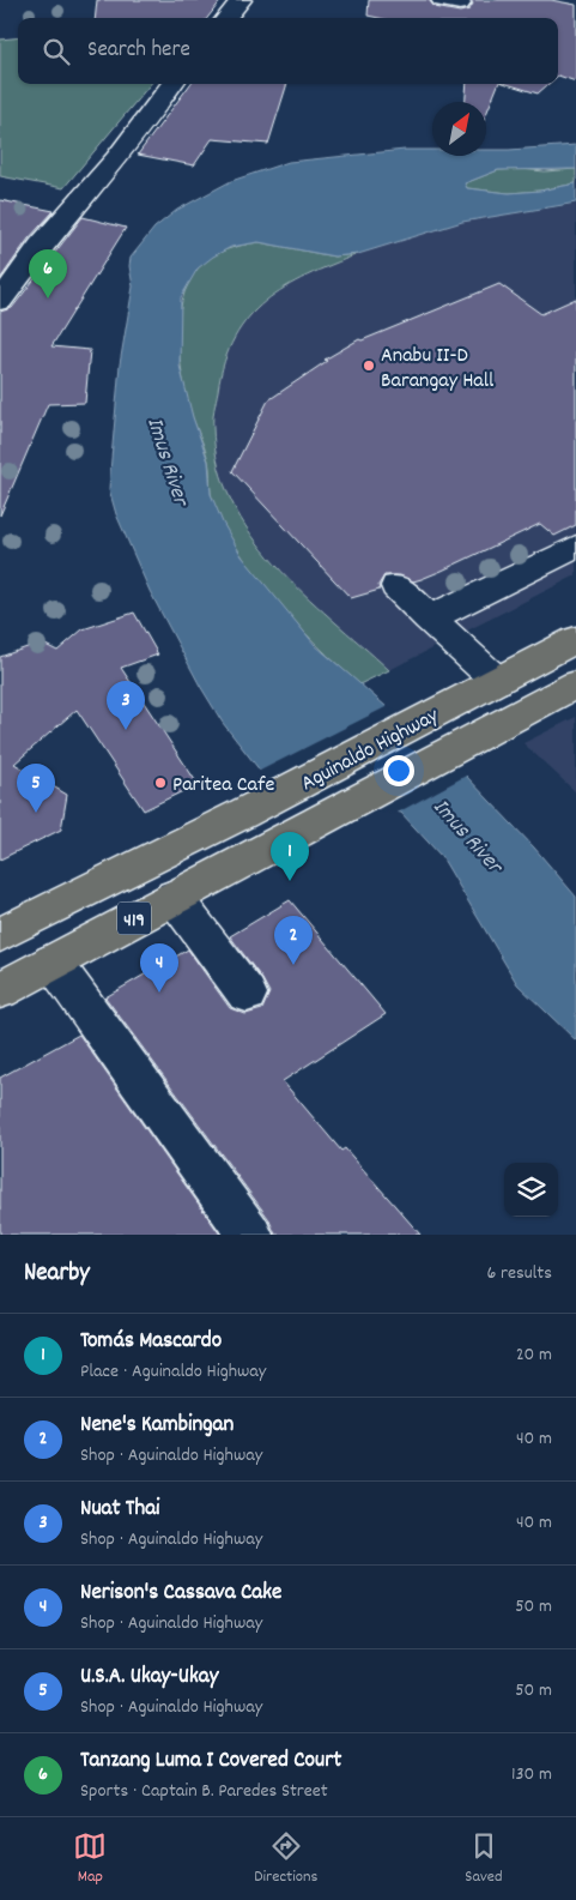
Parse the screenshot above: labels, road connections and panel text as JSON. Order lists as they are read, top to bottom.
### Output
{
  "streets": {
    "highway": ["Aguinaldo Highway", "419"]
  },
  "water": ["Imus River"],
  "places": ["Anabu II-D Barangay Hall", "Paritea Cafe"],
  "north": "top right",
  "page": {
    "search": "Search here",
    "pins": [
      "6",
      "3",
      "5",
      "1",
      "2",
      "4"
    ],
    "heading": ["Nearby", "6 results"],
    "list": [
      {
        "mark": "1",
        "name": "Tomás Mascardo",
        "note": "Place · Aguinaldo Highway",
        "value": "20 m"
      },
      {
        "mark": "2",
        "name": "Nene's Kambingan",
        "note": "Shop · Aguinaldo Highway",
        "value": "40 m"
      },
      {
        "mark": "3",
        "name": "Nuat Thai",
        "note": "Shop · Aguinaldo Highway",
        "value": "40 m"
      },
      {
        "mark": "4",
        "name": "Nerison's Cassava Cake",
        "note": "Shop · Aguinaldo Highway",
        "value": "50 m"
      },
      {
        "mark": "5",
        "name": "U.S.A. Ukay-Ukay",
        "note": "Shop · Aguinaldo Highway",
        "value": "50 m"
      },
      {
        "mark": "6",
        "name": "Tanzang Luma I Covered Court",
        "note": "Sports · Captain B. Paredes Street",
        "value": "130 m"
      }
    ],
    "nav": ["Map", "Directions", "Saved"]
  }
}
